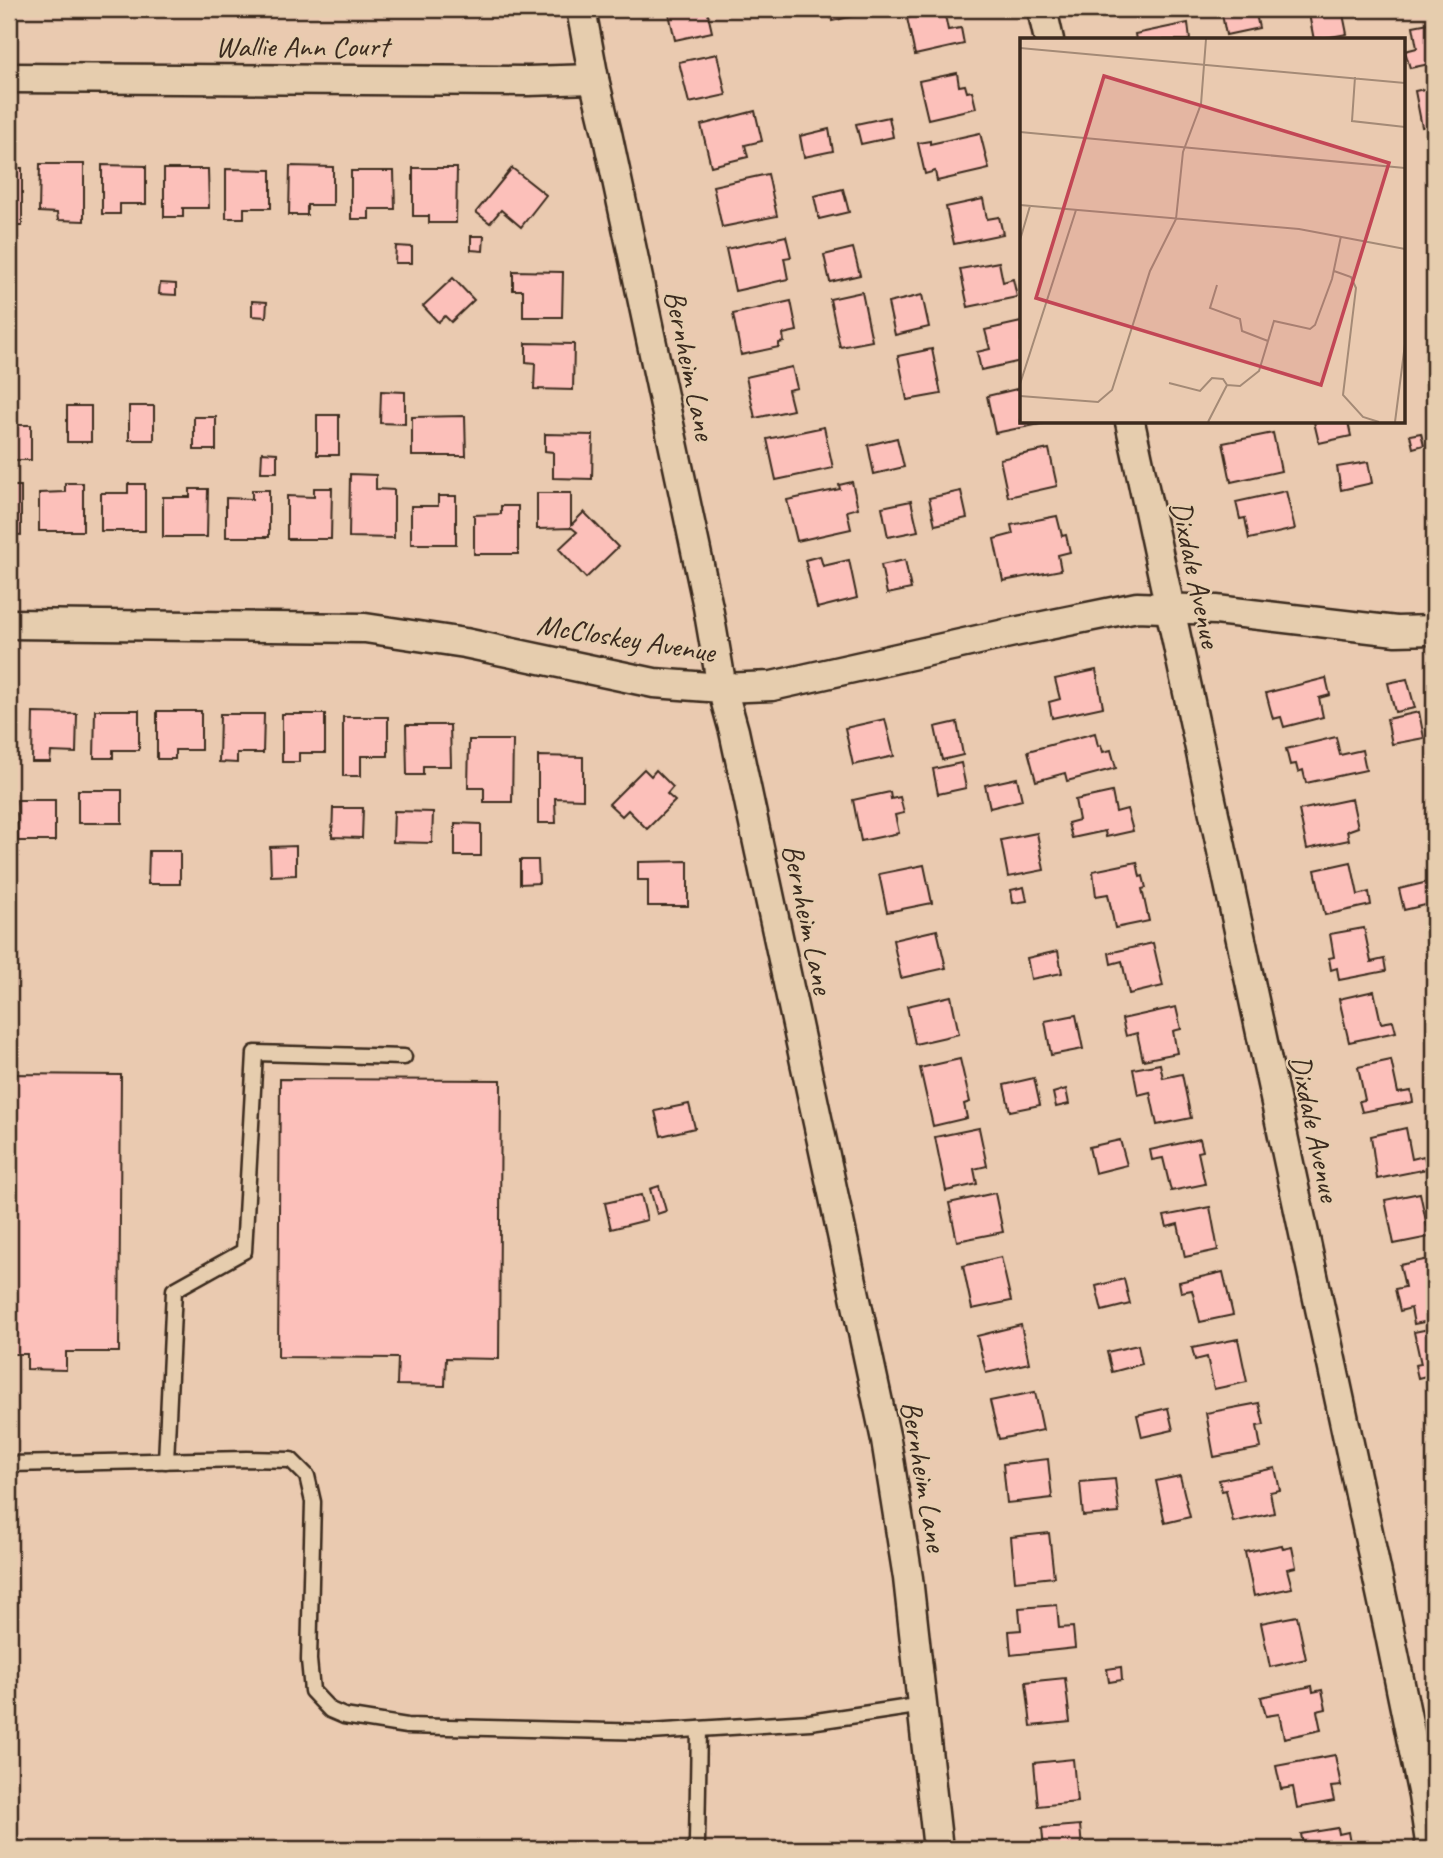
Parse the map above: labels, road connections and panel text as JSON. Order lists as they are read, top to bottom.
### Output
{
  "streets": {
    "street": [
      "Wallie Ann Court",
      "Bernheim Lane",
      "Dixdale Avenue",
      "McCloskey Avenue"
    ]
  },
  "crossings": [
    ["Wallie Ann Court", "Bernheim Lane"],
    ["Bernheim Lane", "McCloskey Avenue"],
    ["Dixdale Avenue", "McCloskey Avenue"]
  ]
}
